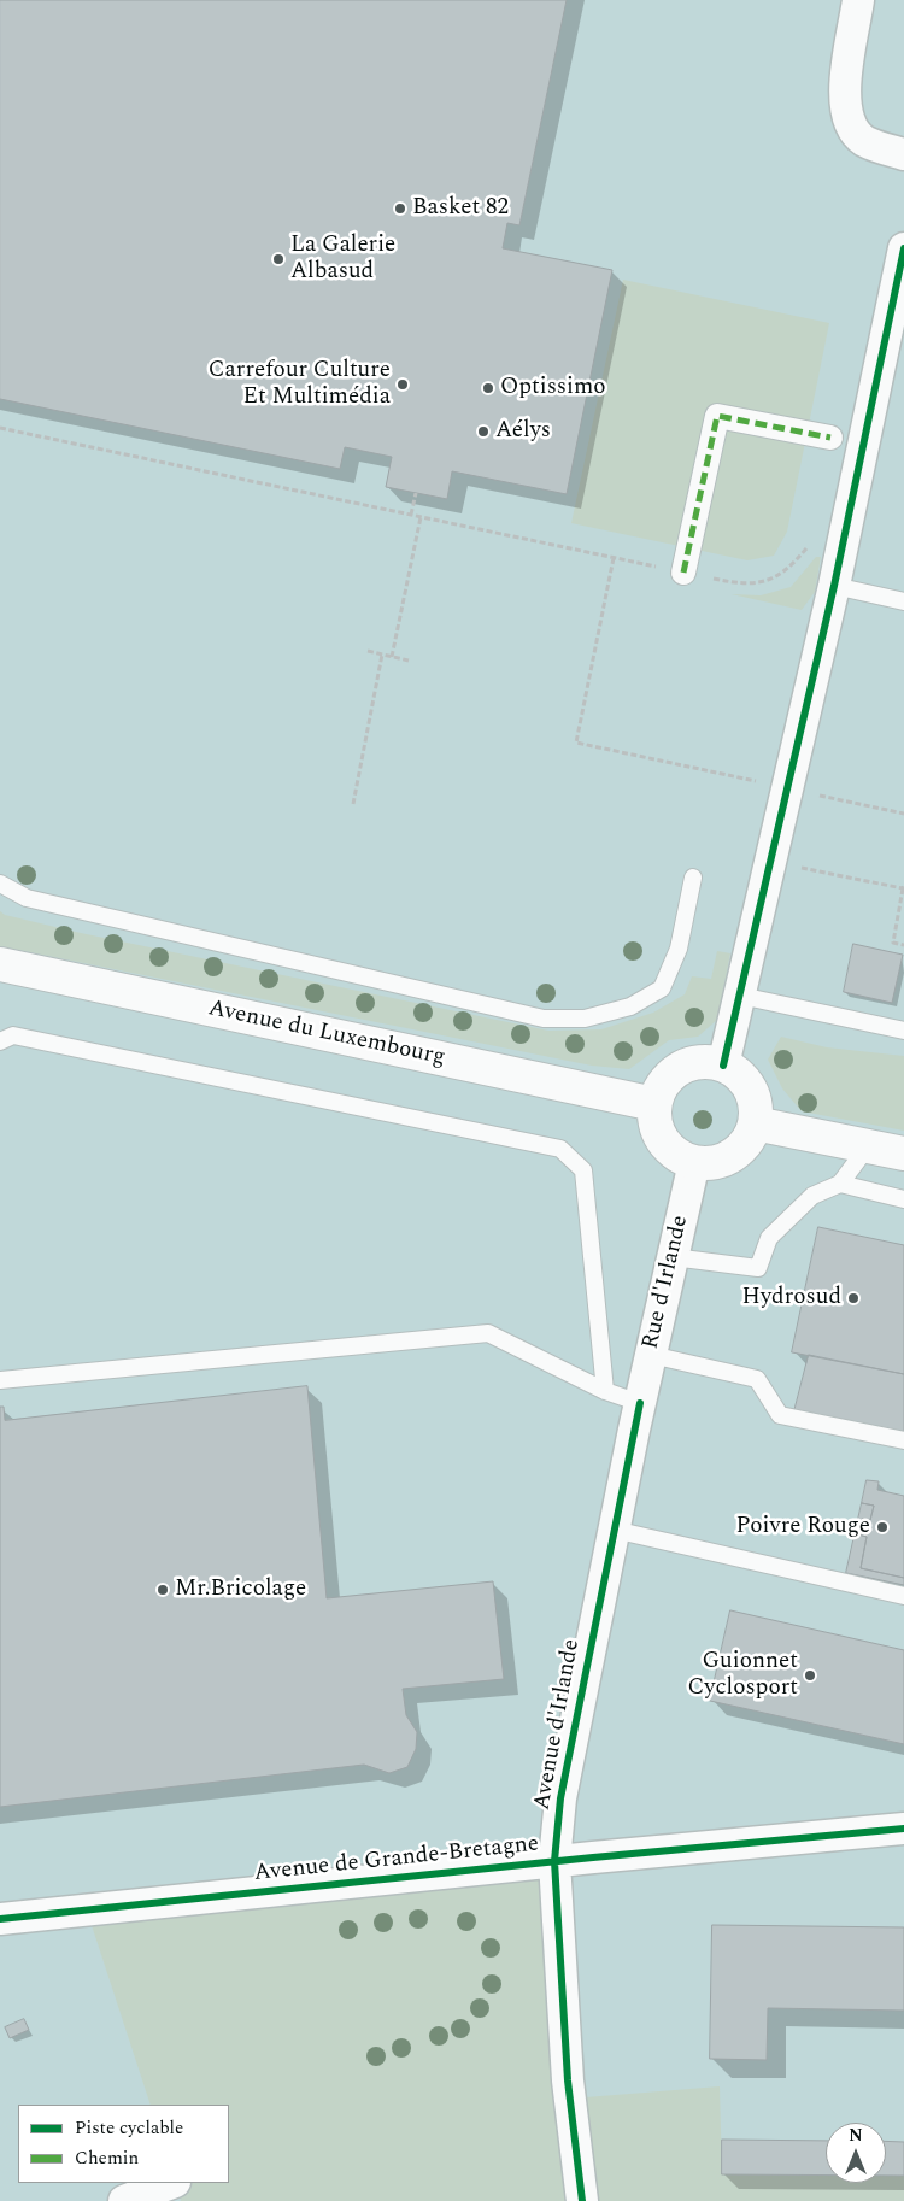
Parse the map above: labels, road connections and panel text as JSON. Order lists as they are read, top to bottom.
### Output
{
  "streets": {
    "street": [
      "Avenue du Luxembourg",
      "Rue d'Irlande",
      "Avenue d'Irlande",
      "Avenue de Grande-Bretagne"
    ]
  },
  "crossings": [
    ["Avenue du Luxembourg", "Rue d'Irlande"],
    ["Rue d'Irlande", "Avenue d'Irlande"],
    ["Avenue d'Irlande", "Avenue de Grande-Bretagne"]
  ],
  "places": [
    "Basket 82",
    "La Galerie Albasud",
    "Carrefour Culture Et Multimédia",
    "Optissimo",
    "Aélys",
    "Hydrosud",
    "Poivre Rouge",
    "Mr.Bricolage",
    "Guionnet Cyclosport"
  ],
  "legend": ["Piste cyclable", "Chemin"],
  "north": "top"
}
